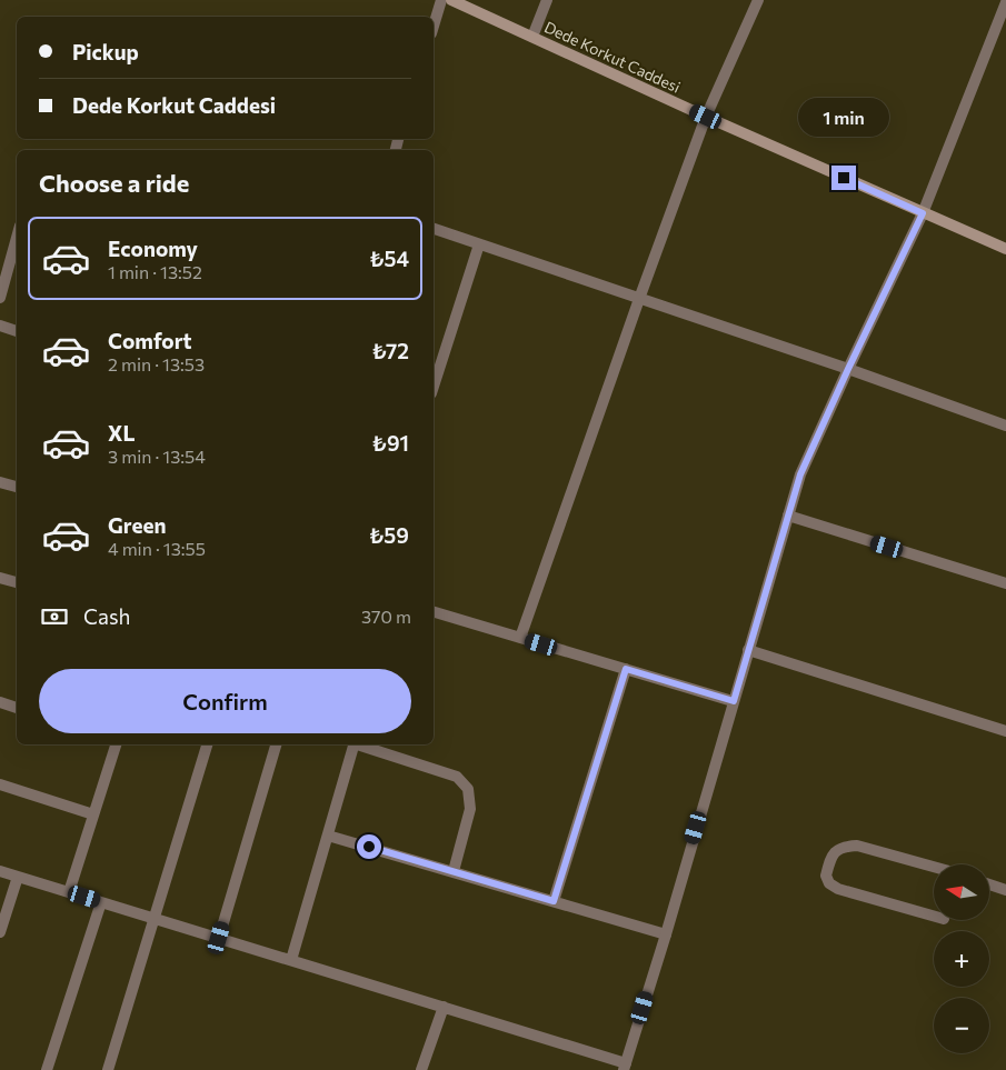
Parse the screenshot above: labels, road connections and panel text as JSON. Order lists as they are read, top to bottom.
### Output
{
  "streets": {
    "main road": ["Dede Korkut Caddesi"]
  },
  "north": "left",
  "page": {
    "banner": ["Pickup", "Dede Korkut Caddesi"],
    "bubble": "1 min",
    "heading": "Choose a ride",
    "list": [
      {
        "name": "Economy",
        "note": "1 min · 13:52",
        "value": "₺54"
      },
      {
        "name": "Comfort",
        "note": "2 min · 13:53",
        "value": "₺72"
      },
      {
        "name": "XL",
        "note": "3 min · 13:54",
        "value": "₺91"
      },
      {
        "name": "Green",
        "note": "4 min · 13:55",
        "value": "₺59"
      }
    ],
    "pay": ["Cash", "370 m"],
    "buttons": "Confirm",
    "map_buttons": ["+", "−"]
  }
}
